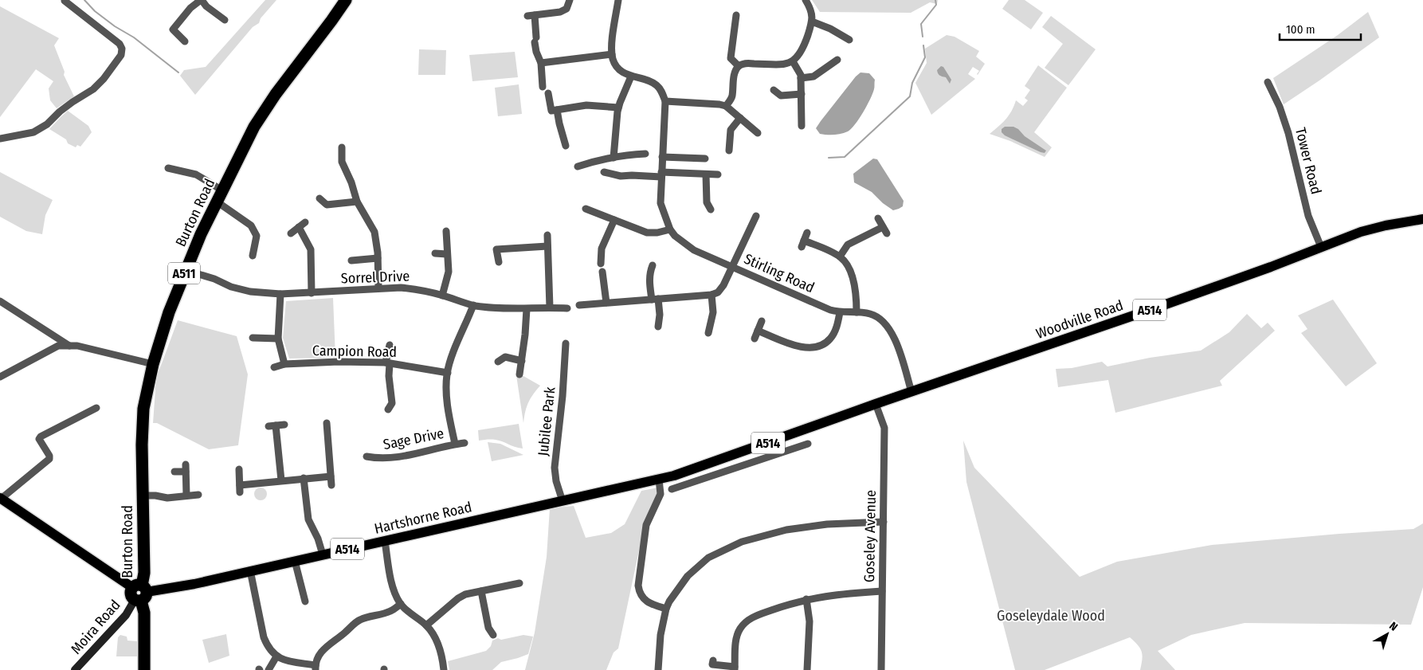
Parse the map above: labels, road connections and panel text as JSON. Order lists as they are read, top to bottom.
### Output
{
  "streets": {
    "highway": ["Burton Road", "A511"],
    "main road": ["A514", "Woodville Road", "Hartshorne Road"],
    "street": [
      "Tower Road",
      "Stirling Road",
      "Sorrel Drive",
      "Campion Road",
      "Jubilee Park",
      "Sage Drive",
      "Goseley Avenue",
      "Moira Road"
    ]
  },
  "crossings": [
    ["Tower Road", "Woodville Road"],
    ["Burton Road", "A511"],
    ["Burton Road", "Sorrel Drive"],
    ["Burton Road", "Hartshorne Road"],
    ["Burton Road", "Moira Road"],
    ["A511", "Hartshorne Road"],
    ["A511", "Moira Road"],
    ["Stirling Road", "Woodville Road"],
    ["Sorrel Drive", "Sage Drive"],
    ["Woodville Road", "Hartshorne Road"],
    ["Woodville Road", "Goseley Avenue"],
    ["Campion Road", "Sage Drive"],
    ["Jubilee Park", "Hartshorne Road"],
    ["Hartshorne Road", "Moira Road"]
  ],
  "parks": ["Goseleydale Wood"],
  "scale_bar": "100 m",
  "north": "top right"
}
